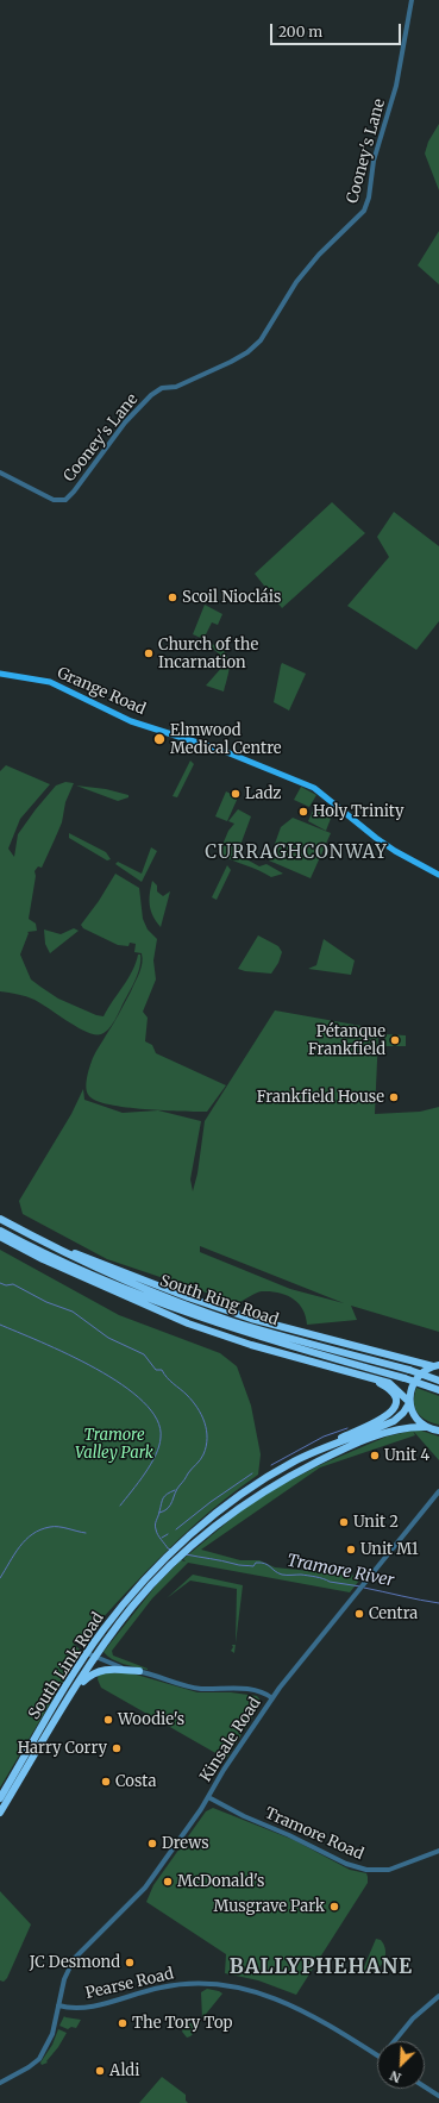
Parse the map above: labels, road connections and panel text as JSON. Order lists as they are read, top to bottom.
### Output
{
  "streets": {
    "highway": ["South Ring Road", "South Link Road"],
    "main road": ["Grange Road"],
    "street": [
      "Cooney's Lane",
      "Kinsale Road",
      "Tramore Road",
      "Pearse Road"
    ]
  },
  "crossings": [
    ["Kinsale Road", "Tramore Road"],
    ["Kinsale Road", "Pearse Road"]
  ],
  "districts": ["CURRAGHCONWAY", "BALLYPHEHANE"],
  "water": ["Tramore River"],
  "parks": ["Tramore Valley Park"],
  "places": [
    "Scoil Niocláis",
    "Church of the Incarnation",
    "Elmwood Medical Centre",
    "Ladz",
    "Holy Trinity",
    "Pétanque Frankfield",
    "Frankfield House",
    "Unit 4",
    "Unit 2",
    "Unit M1",
    "Centra",
    "Woodie's",
    "Harry Corry",
    "Costa",
    "Drews",
    "McDonald's",
    "Musgrave Park",
    "JC Desmond",
    "The Tory Top",
    "Aldi"
  ],
  "scale_bar": "200 m",
  "north": "bottom left"
}
